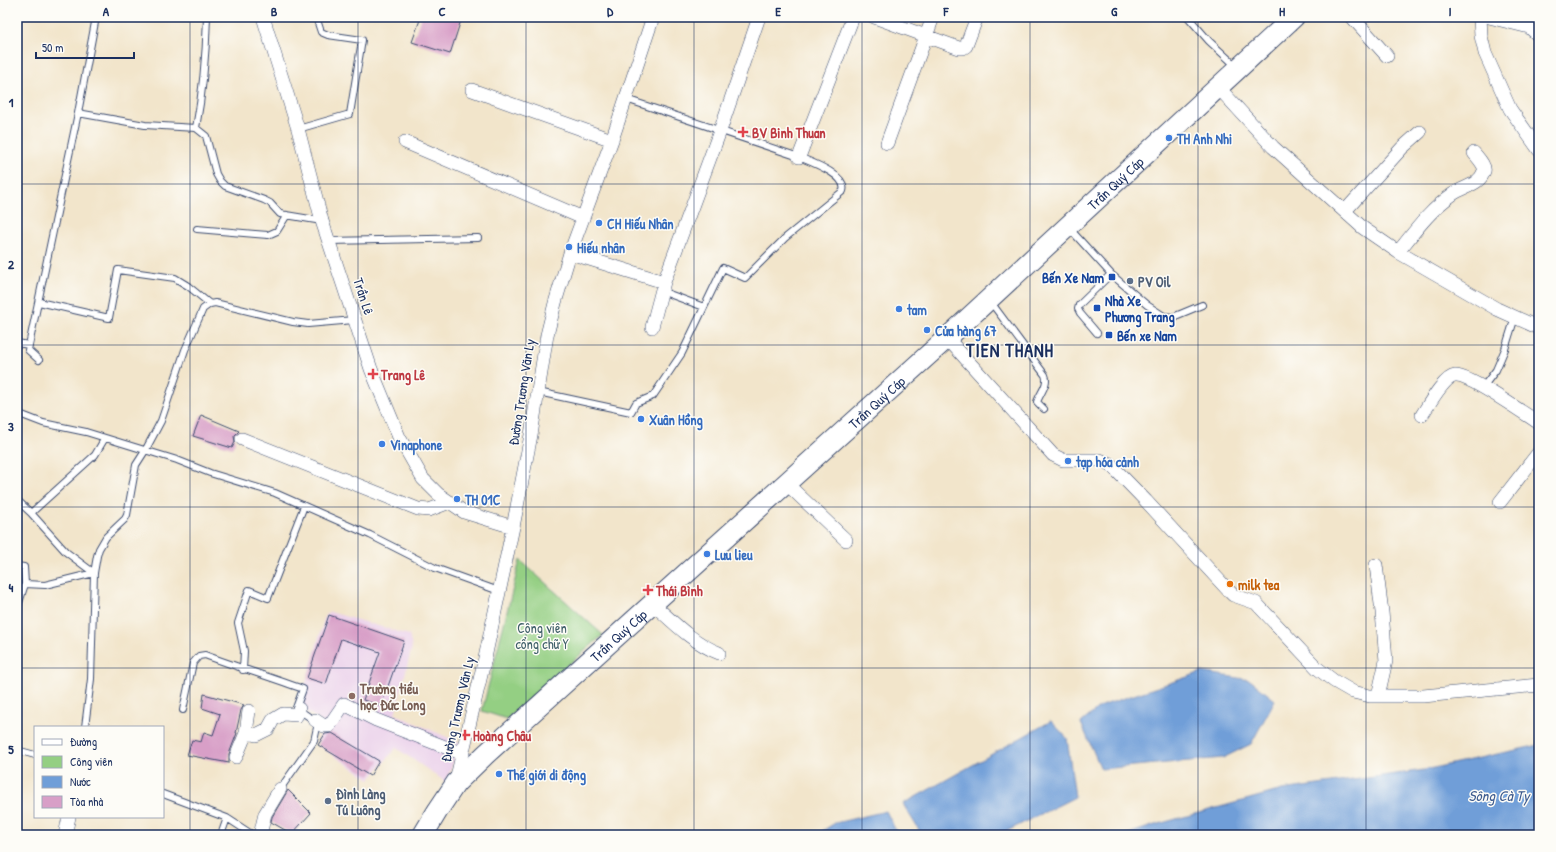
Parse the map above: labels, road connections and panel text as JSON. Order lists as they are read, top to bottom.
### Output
{
  "streets": {
    "main road": ["Trần Quý Cáp"],
    "street": ["Trần Lê", "Đường Trương Văn Ly"]
  },
  "crossings": [
    ["Trần Quý Cáp", "Đường Trương Văn Ly"],
    ["Trần Lê", "Đường Trương Văn Ly"]
  ],
  "districts": ["TIEN THANH"],
  "water": ["Sông Cà Ty"],
  "parks": ["Công viên cổng chữ Y"],
  "places": {
    "health": [
      "BV Binh Thuan",
      "Trang Lê",
      "Thái Bình",
      "Hoàng Châu"
    ],
    "other": [
      "TH Anh Nhi",
      "CH Hiếu Nhân",
      "Hiếu nhân",
      "PV Oil",
      "tam",
      "Cửa hàng 67",
      "Xuân Hồng",
      "Vinaphone",
      "tạp hóa cảnh",
      "TH 01C",
      "Lưu lieu",
      "milk tea",
      "Trường tiểu học Đức Long",
      "Thế giới di động",
      "Đình Làng Tú Luông"
    ],
    "transit": ["Bến Xe Nam", "Nhà Xe Phương Trang", "Bến xe Nam"]
  },
  "legend": [
    "Đường",
    "Công viên",
    "Nước",
    "Tòa nhà"
  ],
  "scale_bar": "50 m",
  "grid": {
    "columns": [
      "A",
      "B",
      "C",
      "D",
      "E",
      "F",
      "G",
      "H",
      "I"
    ],
    "rows": [
      "1",
      "2",
      "3",
      "4",
      "5"
    ]
  }
}
